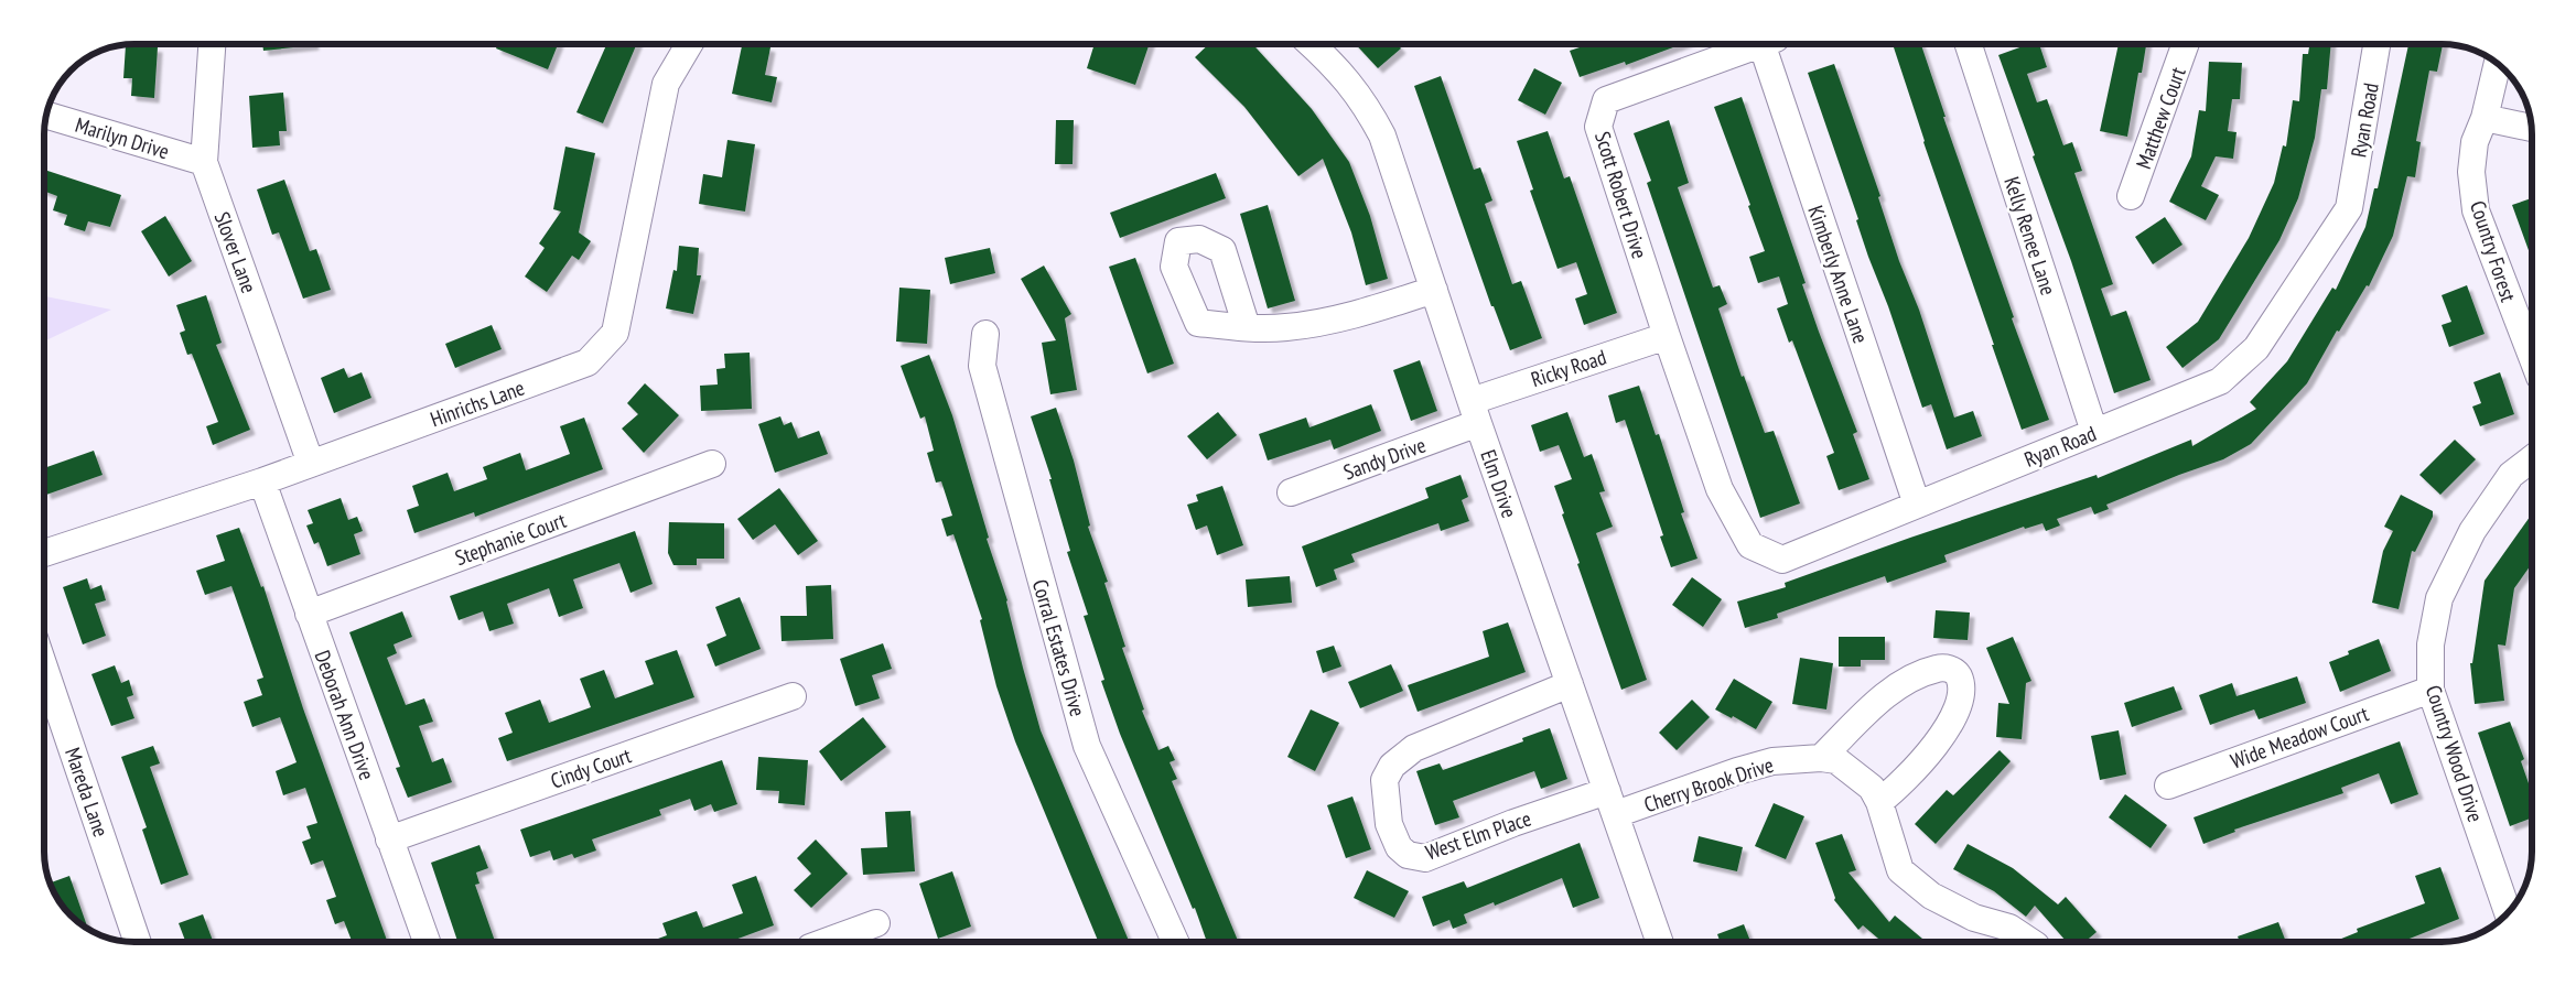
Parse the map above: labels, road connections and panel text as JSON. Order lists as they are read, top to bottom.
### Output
{
  "streets": {
    "street": [
      "Matthew Court",
      "Ryan Road",
      "Marilyn Drive",
      "Scott Robert Drive",
      "Kelly Renee Lane",
      "Country Forest",
      "Slover Lane",
      "Kimberly Anne Lane",
      "Ricky Road",
      "Hinrichs Lane",
      "Sandy Drive",
      "Elm Drive",
      "Stephanie Court",
      "Corral Estates Drive",
      "Deborah Ann Drive",
      "Wide Meadow Court",
      "Country Wood Drive",
      "Cindy Court",
      "Cherry Brook Drive",
      "Mareda Lane",
      "West Elm Place"
    ]
  },
  "crossings": [
    ["Ryan Road", "Scott Robert Drive"],
    ["Ryan Road", "Kelly Renee Lane"],
    ["Ryan Road", "Kimberly Anne Lane"],
    ["Ryan Road", "Ricky Road"],
    ["Marilyn Drive", "Slover Lane"],
    ["Scott Robert Drive", "Ricky Road"],
    ["Slover Lane", "Hinrichs Lane"],
    ["Ricky Road", "Sandy Drive"],
    ["Ricky Road", "Elm Drive"],
    ["Hinrichs Lane", "Deborah Ann Drive"],
    ["Sandy Drive", "Elm Drive"],
    ["Elm Drive", "Cherry Brook Drive"],
    ["Elm Drive", "West Elm Place"],
    ["Stephanie Court", "Deborah Ann Drive"],
    ["Deborah Ann Drive", "Cindy Court"],
    ["Wide Meadow Court", "Country Wood Drive"],
    ["Cherry Brook Drive", "West Elm Place"]
  ]
}
